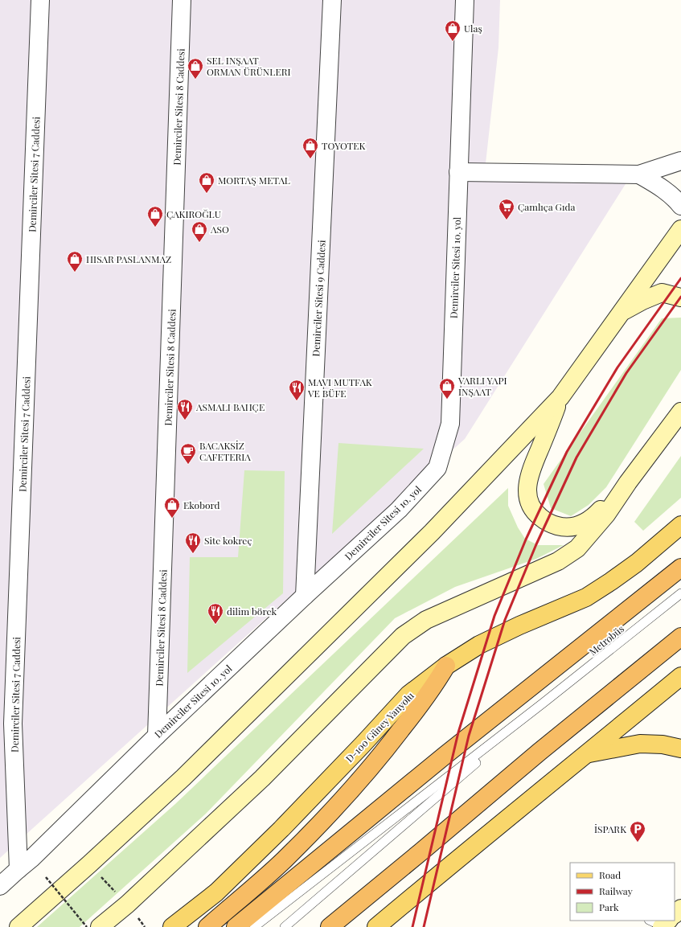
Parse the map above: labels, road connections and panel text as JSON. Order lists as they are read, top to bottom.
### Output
{
  "streets": {
    "main road": ["D-100 Güney Yanyolu"],
    "street": [
      "Demirciler Sitesi 8 Caddesi",
      "Demirciler Sitesi 7 Caddesi",
      "Demirciler Sitesi 10. yol",
      "Demirciler Sitesi 9 Caddesi"
    ],
    "lane": ["Metrobüs"]
  },
  "crossings": [
    ["Demirciler Sitesi 8 Caddesi", "Demirciler Sitesi 10. yol"],
    ["Demirciler Sitesi 7 Caddesi", "Demirciler Sitesi 10. yol"],
    ["Demirciler Sitesi 10. yol", "Demirciler Sitesi 9 Caddesi"]
  ],
  "places": {
    "shop": [
      "Ulaş",
      "SEL INŞAAT ORMAN ÜRÜNLERI",
      "TOYOTEK",
      "MORTAŞ METAL",
      "ÇAKIROĞLU",
      "ASO",
      "HISAR PASLANMAZ",
      "VARLI YAPI INŞAAT",
      "Ekobord"
    ],
    "supermarket": ["Çamlıça Gıda"],
    "restaurant": [
      "MAVI MUTFAK VE BÜFE",
      "ASMALI BAHÇE",
      "Site kokreç",
      "dilim börek"
    ],
    "cafe": ["BACAKSİZ CAFETERIA"],
    "parking": ["İSPARK"]
  },
  "legend": ["Road", "Railway", "Park"]
}
